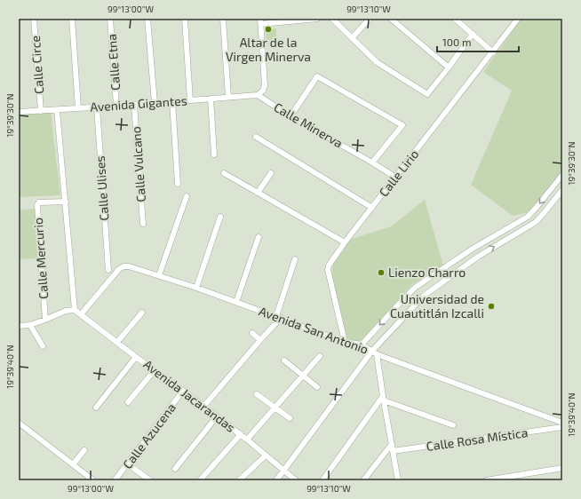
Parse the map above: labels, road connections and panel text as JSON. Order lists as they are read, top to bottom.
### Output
{
  "streets": {
    "street": [
      "Calle Etna",
      "Calle Circe",
      "Avenida Gigantes",
      "Calle Minerva",
      "Calle Vulcano",
      "Calle Lirio",
      "Calle Ulises",
      "Calle Mercurio",
      "Avenida San Antonio",
      "Avenida Jacarandas",
      "Calle Azucena",
      "Calle Rosa Mística"
    ]
  },
  "crossings": [
    ["Calle Etna", "Avenida Gigantes"],
    ["Calle Circe", "Avenida Gigantes"],
    ["Avenida Gigantes", "Calle Minerva"],
    ["Avenida Gigantes", "Calle Vulcano"],
    ["Avenida Gigantes", "Calle Ulises"],
    ["Calle Minerva", "Calle Lirio"],
    ["Calle Lirio", "Avenida San Antonio"],
    ["Avenida San Antonio", "Avenida Jacarandas"],
    ["Avenida Jacarandas", "Calle Azucena"]
  ],
  "places": ["Altar de la Virgen Minerva", "Lienzo Charro", "Universidad de Cuautitlán Izcalli"],
  "scale_bar": "100 m",
  "coordinates": [
    "99°13'00\"W",
    "99°13'10\"W",
    "19°39'30\"N",
    "19°39'40\"N"
  ]
}
